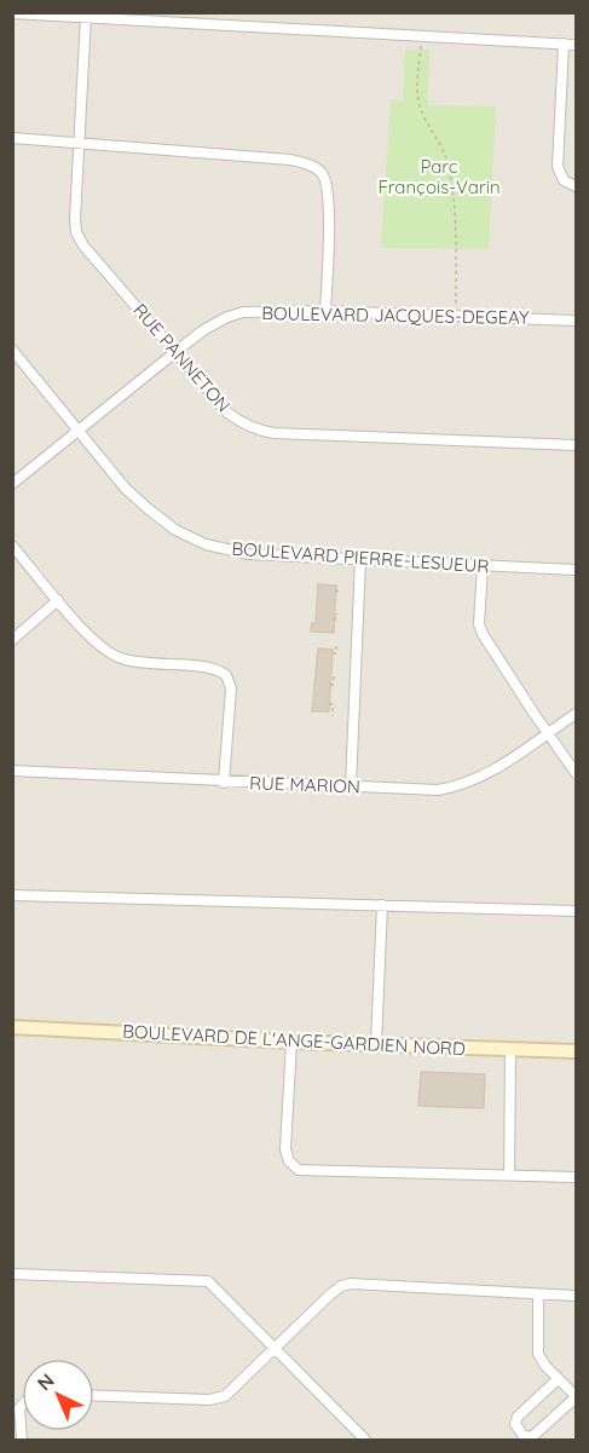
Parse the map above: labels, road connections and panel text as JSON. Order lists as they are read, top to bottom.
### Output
{
  "streets": {
    "main road": ["BOULEVARD DE L'ANGE-GARDIEN NORD"],
    "street": [
      "BOULEVARD JACQUES-DEGEAY",
      "RUE PANNETON",
      "BOULEVARD PIERRE-LESUEUR",
      "RUE MARION"
    ]
  },
  "crossings": [
    ["BOULEVARD JACQUES-DEGEAY", "RUE PANNETON"],
    ["BOULEVARD JACQUES-DEGEAY", "BOULEVARD PIERRE-LESUEUR"]
  ],
  "parks": ["Parc François-Varin"],
  "north": "top left"
}
